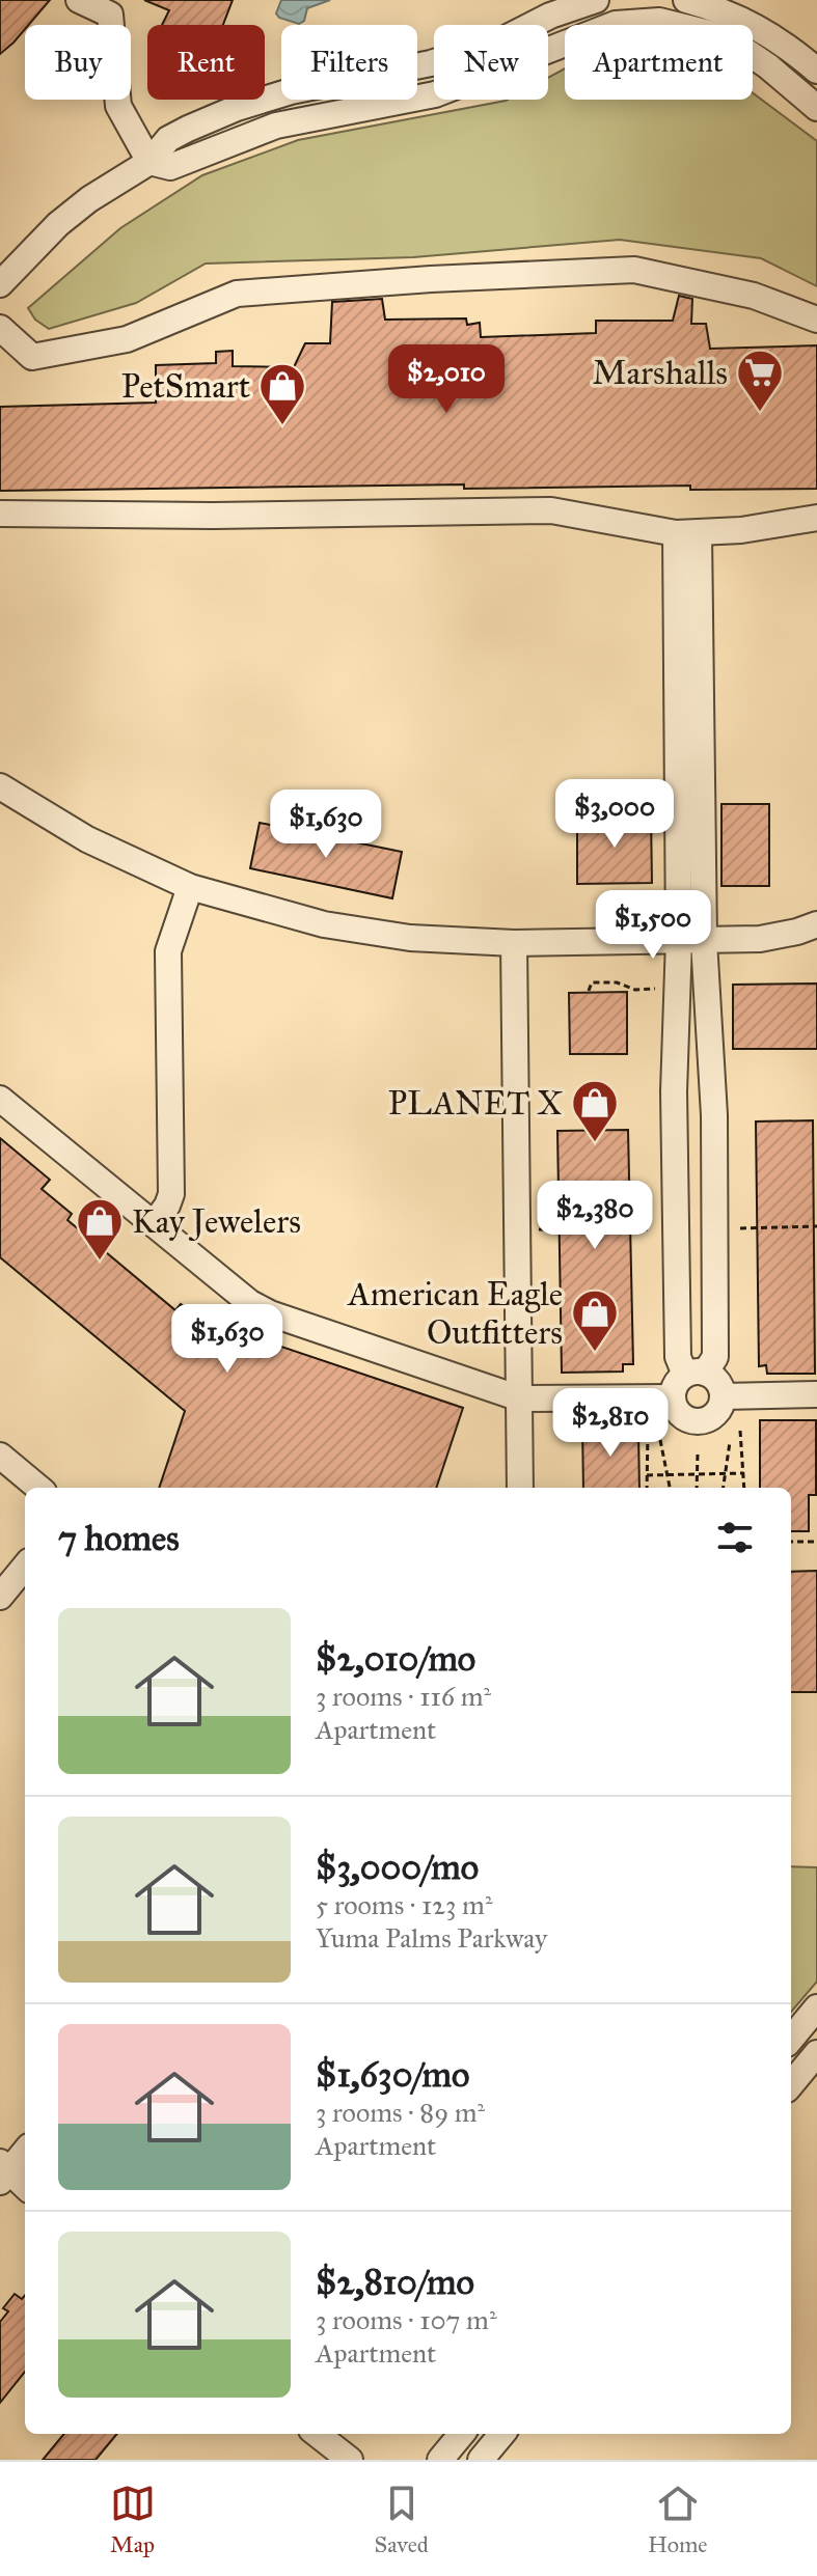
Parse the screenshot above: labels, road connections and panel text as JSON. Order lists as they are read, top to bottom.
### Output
{
  "places": {
    "supermarket": ["Marshalls"],
    "shop": [
      "PetSmart",
      "PLANET X",
      "Kay Jewelers",
      "American Eagle Outfitters"
    ]
  },
  "page": {
    "chip": [
      "Buy",
      "Rent",
      "Filters",
      "New",
      "Apartment"
    ],
    "price": [
      "$2,010",
      "$3,000",
      "$1,630",
      "$1,500",
      "$2,380",
      "$1,630",
      "$2,810"
    ],
    "heading": "7 homes",
    "list": [
      {
        "name": "$2,010/mo",
        "note": "3 rooms · 116 m² · Apartment"
      },
      {
        "name": "$3,000/mo",
        "note": "5 rooms · 123 m² · Yuma Palms Parkway"
      },
      {
        "name": "$1,630/mo",
        "note": "3 rooms · 89 m² · Apartment"
      },
      {
        "name": "$2,810/mo",
        "note": "3 rooms · 107 m² · Apartment"
      }
    ],
    "tabs": ["Map", "Saved", "Home"]
  }
}
